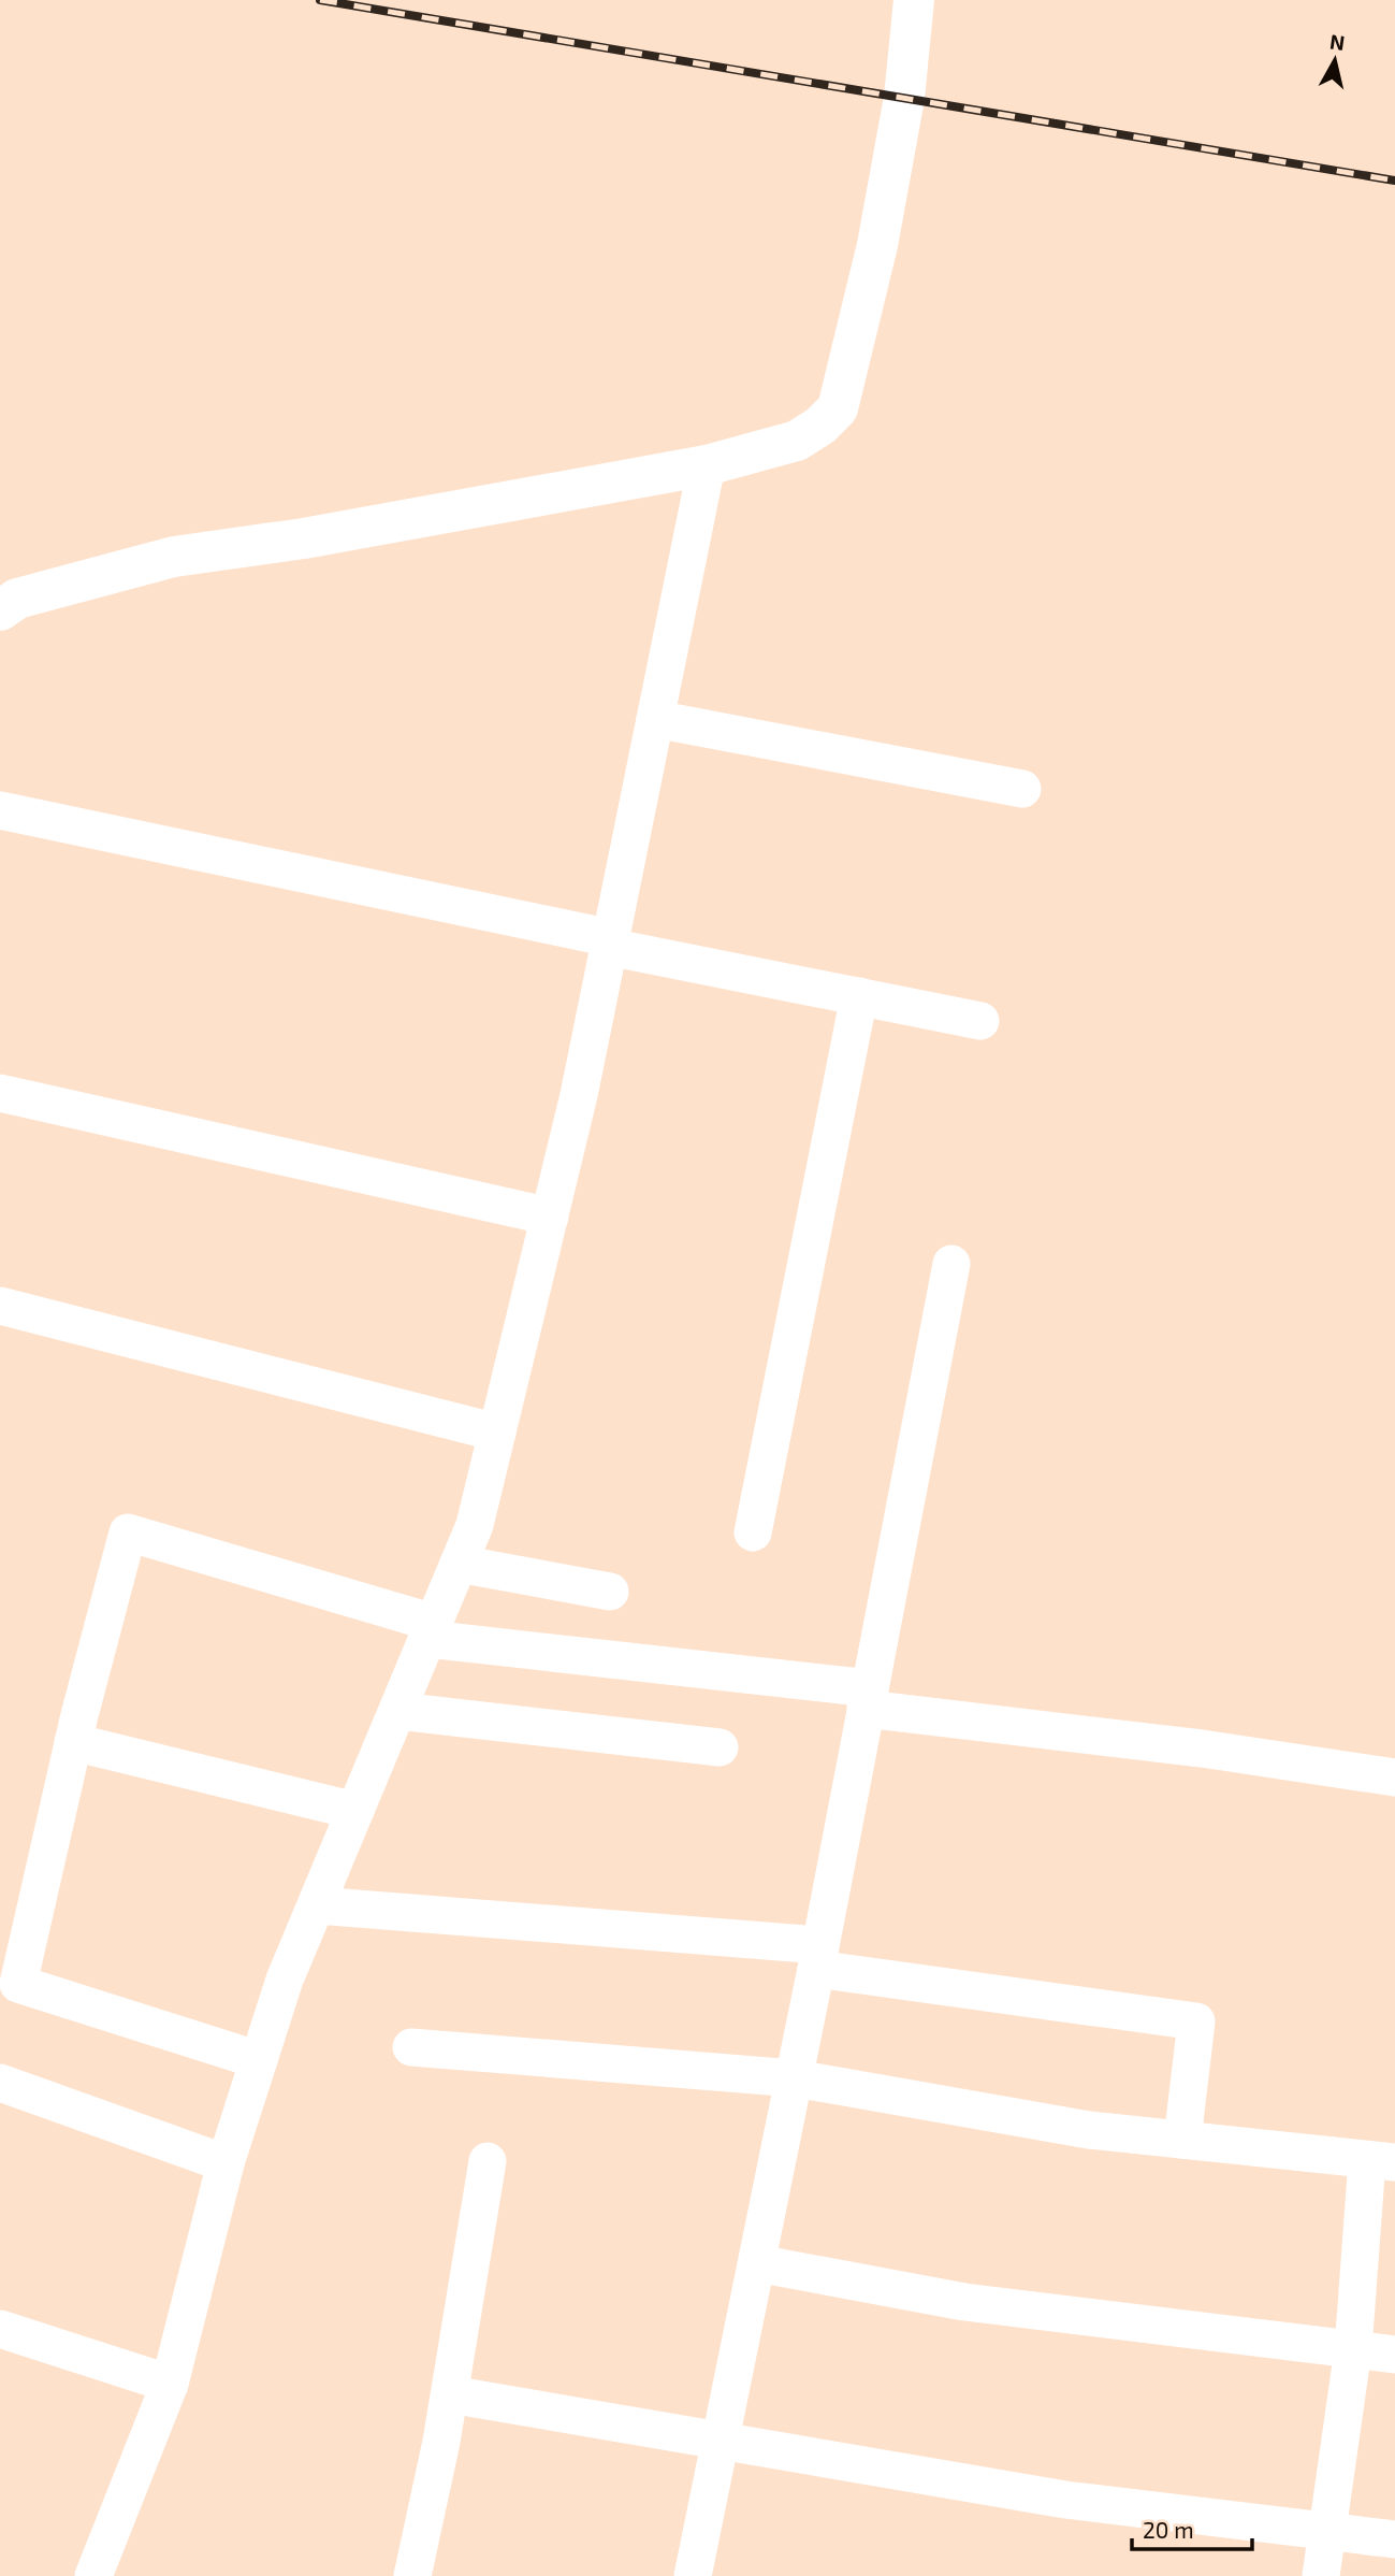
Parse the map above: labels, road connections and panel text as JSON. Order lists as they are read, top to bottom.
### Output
{
  "scale_bar": "20 m",
  "north": "top"
}
